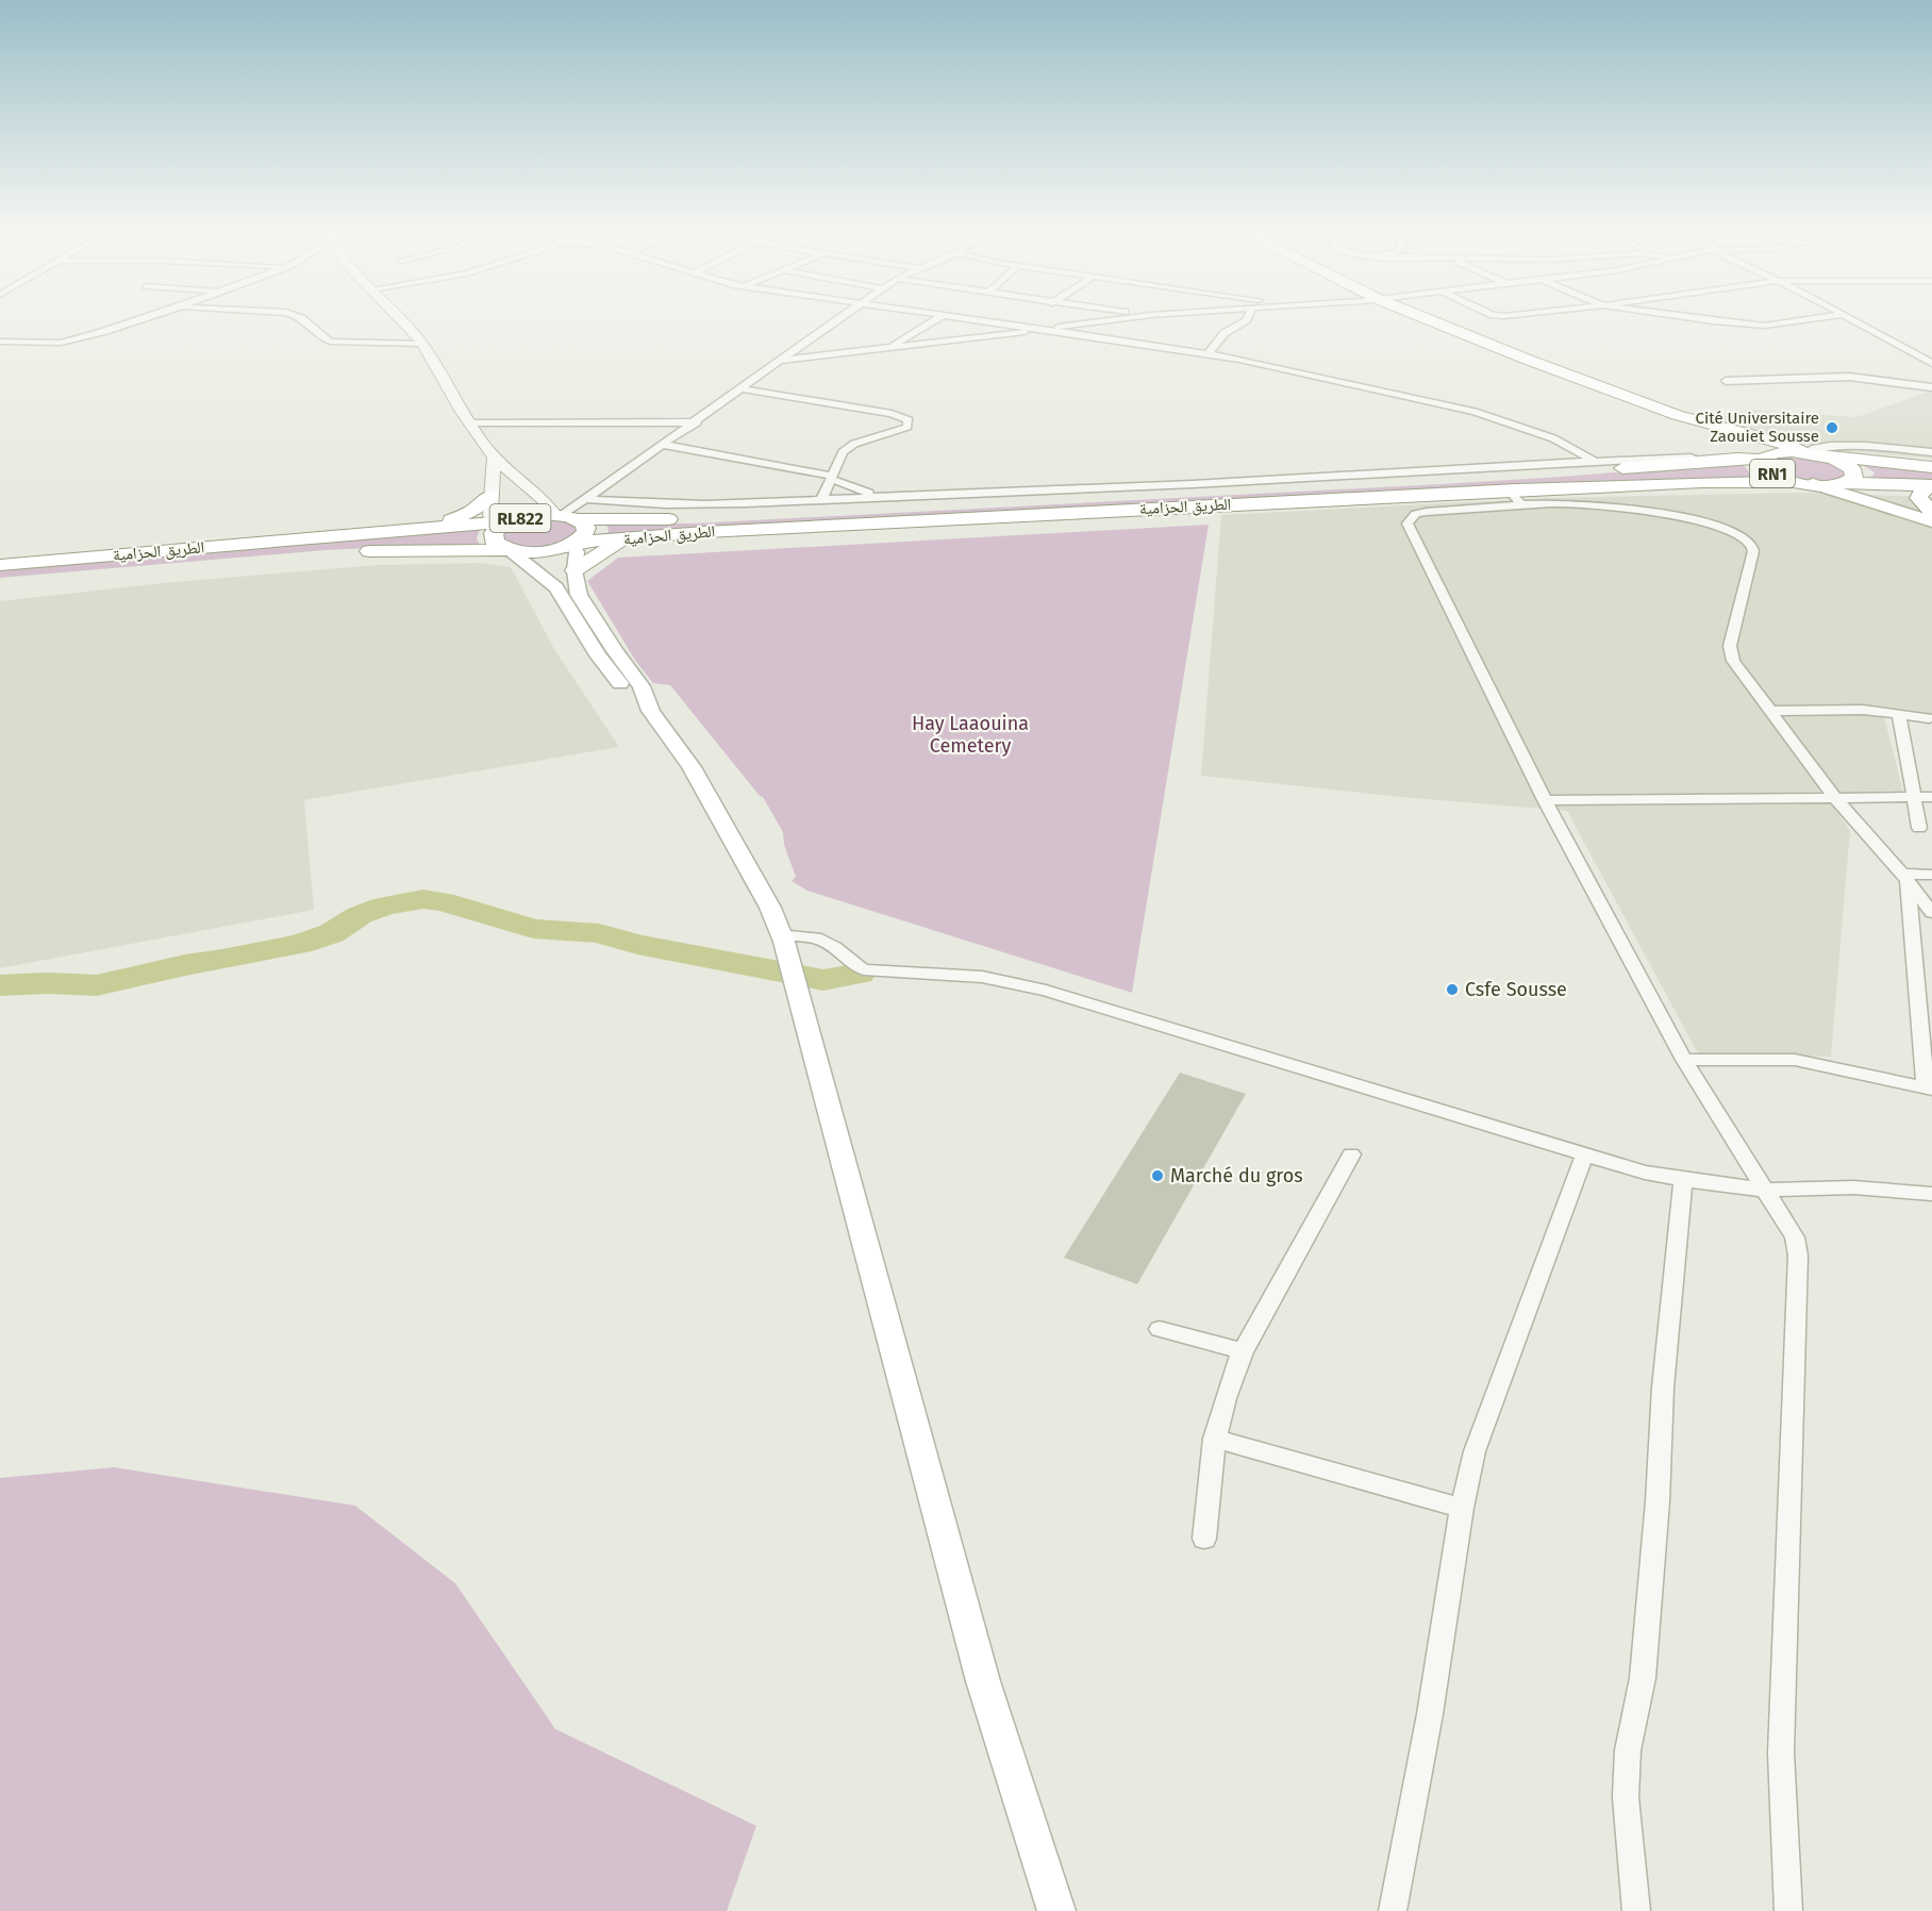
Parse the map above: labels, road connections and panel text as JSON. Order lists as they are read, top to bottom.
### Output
{
  "streets": {
    "highway": ["RN1", "الطريق الحزامية", "RL822"]
  },
  "crossings": [
    ["RN1", "الطريق الحزامية"],
    ["الطريق الحزامية", "RL822"]
  ],
  "parks": ["Hay Laaouina Cemetery"],
  "places": ["Cité Universitaire Zaouiet Sousse", "Csfe Sousse", "Marché du gros"]
}
